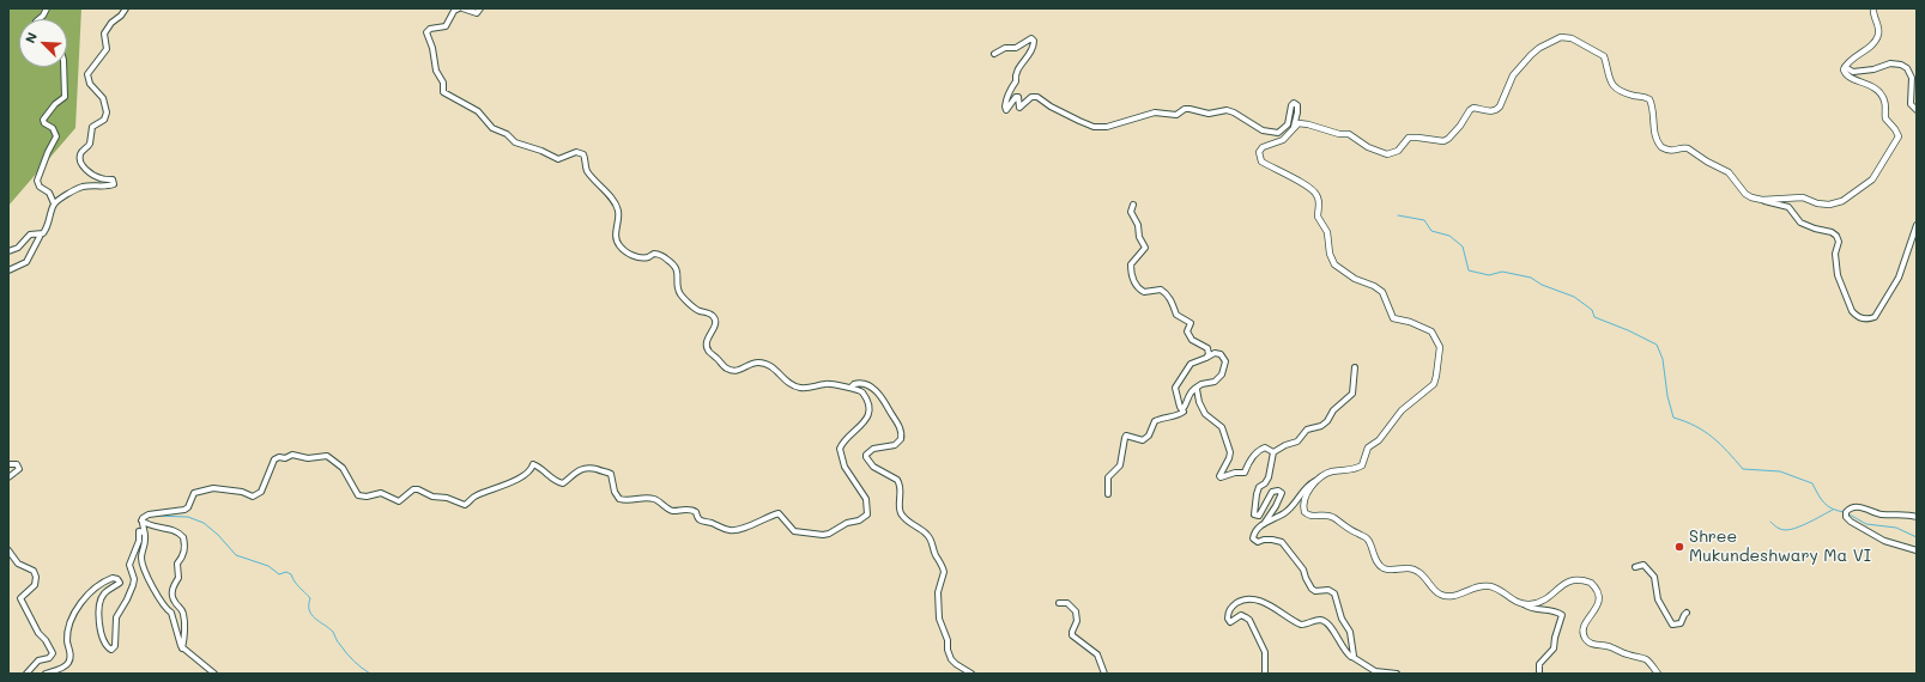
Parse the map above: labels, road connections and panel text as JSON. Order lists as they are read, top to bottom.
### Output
{
  "places": ["Shree Mukundeshwary Ma VI"],
  "north": "top left"
}
